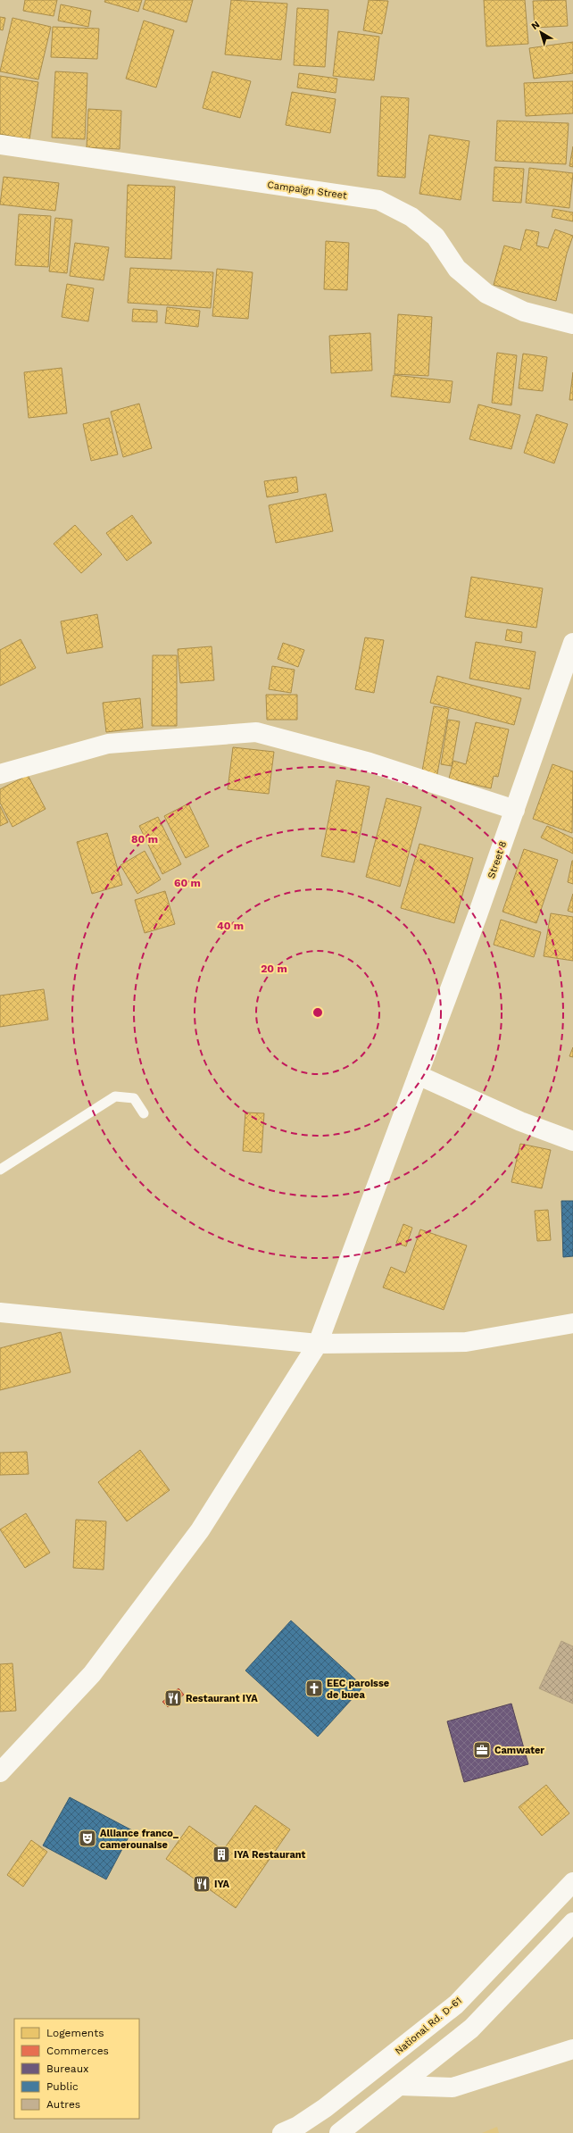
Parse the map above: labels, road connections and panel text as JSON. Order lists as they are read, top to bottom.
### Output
{
  "streets": {
    "main road": ["Campaign Street", "Street 8", "National Rd. D-61"]
  },
  "places": {
    "church": ["EEC paroisse de buea"],
    "restaurant": ["Restaurant IYA", "IYA"],
    "office": ["Camwater"],
    "theatre": ["Alliance franco_ camerounaise"],
    "building": ["IYA Restaurant"]
  },
  "legend": [
    "Logements",
    "Commerces",
    "Bureaux",
    "Public",
    "Autres"
  ],
  "north": "top left",
  "rings": [
    "80 m",
    "60 m",
    "40 m",
    "20 m"
  ]
}
